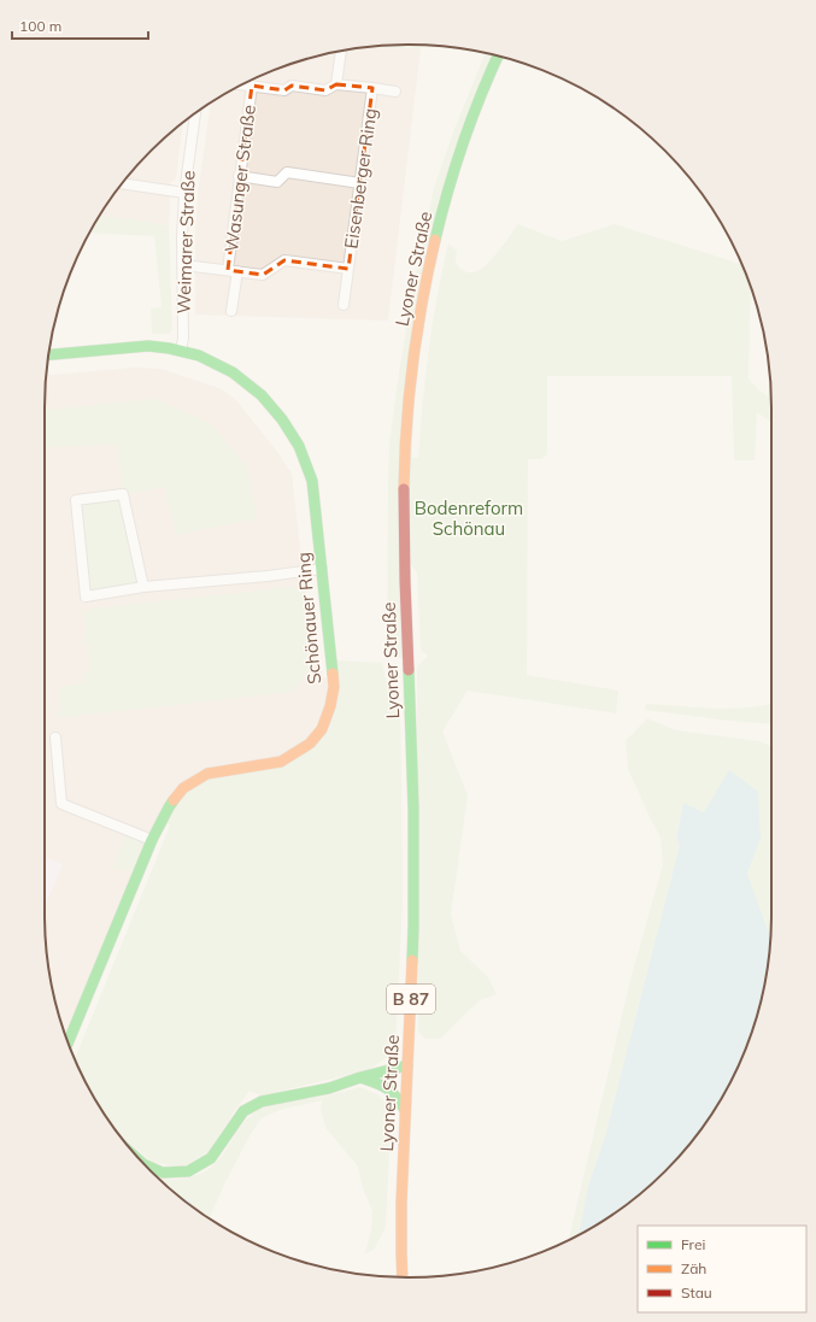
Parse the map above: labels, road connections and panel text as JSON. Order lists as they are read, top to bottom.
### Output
{
  "streets": {
    "street": [
      "Wasunger Straße",
      "Eisenberger Ring",
      "Weimarer Straße",
      "Lyoner Straße",
      "Schönauer Ring",
      "B 87"
    ]
  },
  "crossings": [
    ["Wasunger Straße", "Eisenberger Ring"],
    ["Eisenberger Ring", "Weimarer Straße"],
    ["Weimarer Straße", "Schönauer Ring"]
  ],
  "parks": ["Bodenreform Schönau"],
  "legend": ["Frei", "Zäh", "Stau"],
  "scale_bar": "100 m"
}
